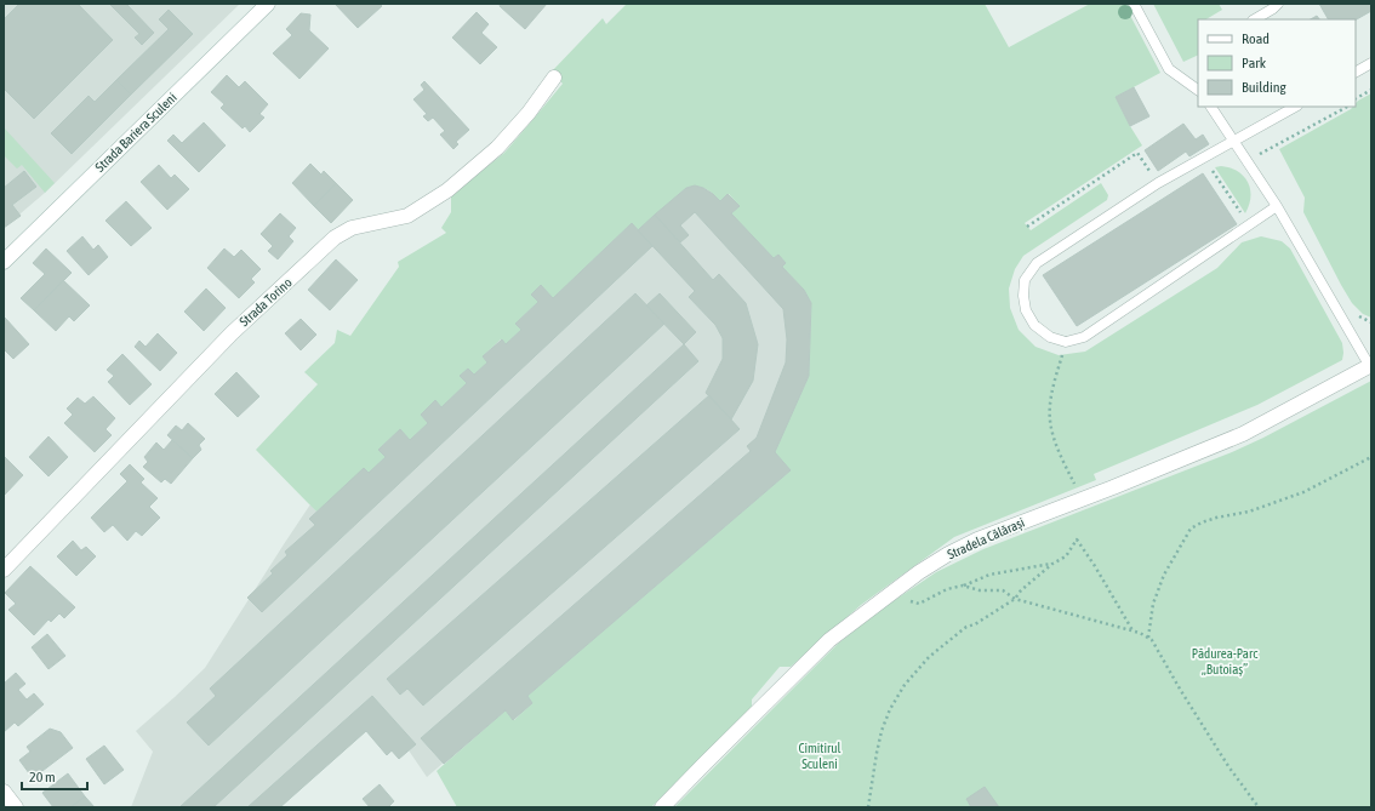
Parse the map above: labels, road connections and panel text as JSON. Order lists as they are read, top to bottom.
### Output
{
  "streets": {
    "street": ["Strada Bariera Sculeni", "Strada Torino", "Stradela Călărași"]
  },
  "parks": ["Pădurea-Parc „Butoiaș”", "Cimitirul Sculeni"],
  "legend": ["Road", "Park", "Building"],
  "scale_bar": "20 m"
}
